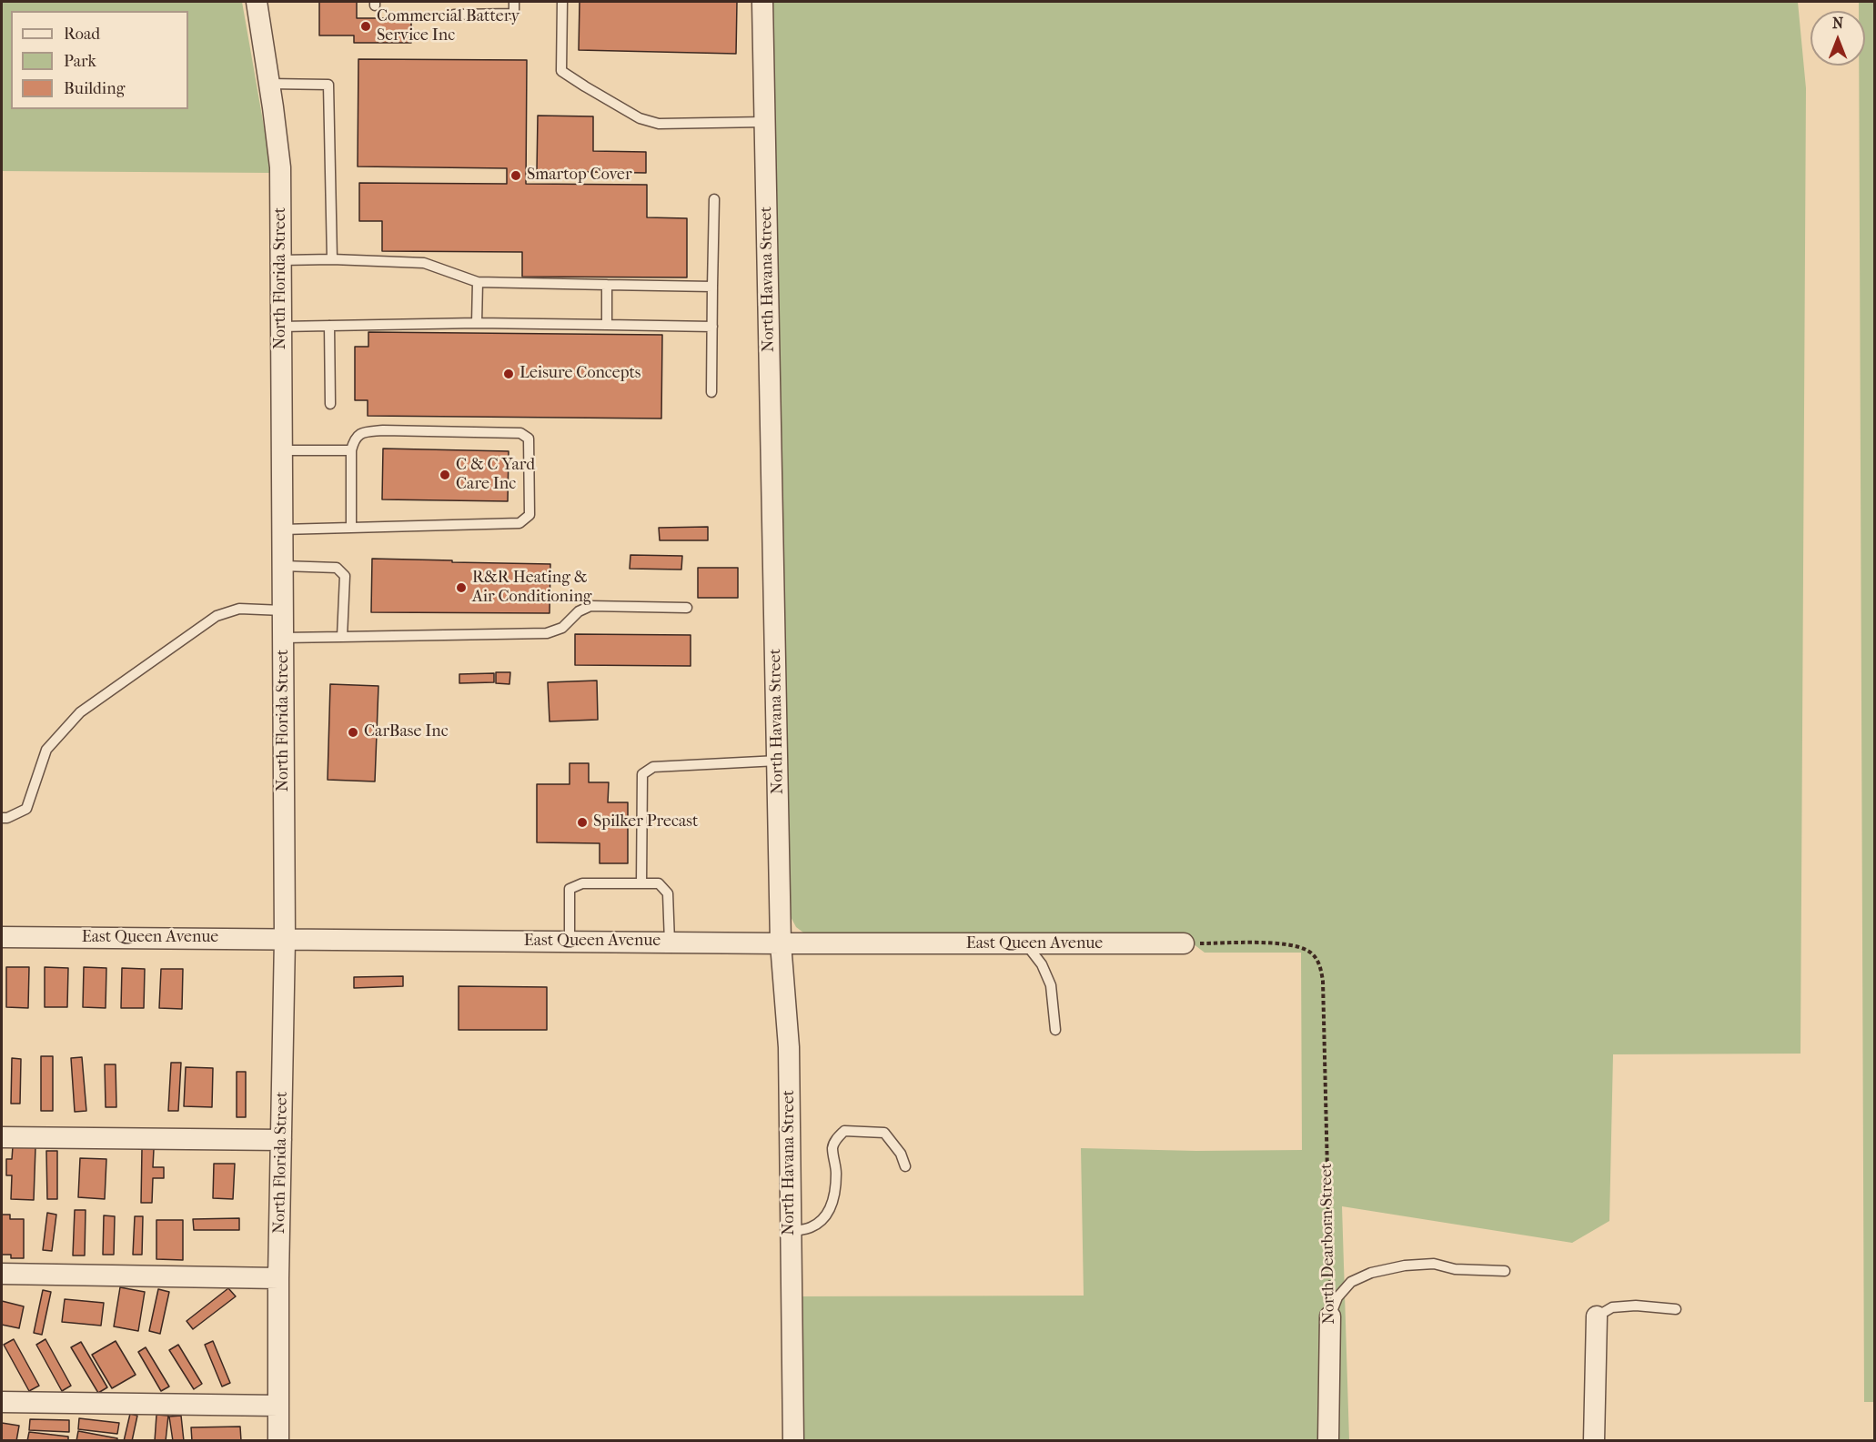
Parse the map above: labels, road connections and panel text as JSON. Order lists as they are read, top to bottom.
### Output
{
  "streets": {
    "street": [
      "North Florida Street",
      "North Havana Street",
      "East Queen Avenue",
      "North Dearborn Street"
    ]
  },
  "crossings": [
    ["North Florida Street", "East Queen Avenue"],
    ["North Havana Street", "East Queen Avenue"],
    ["East Queen Avenue", "North Dearborn Street"]
  ],
  "places": [
    "Commercial Battery Service Inc",
    "Smartop Cover",
    "Leisure Concepts",
    "C & C Yard Care Inc",
    "R&R Heating & Air Conditioning",
    "CarBase Inc",
    "Spilker Precast"
  ],
  "legend": ["Road", "Park", "Building"],
  "north": "top"
}
